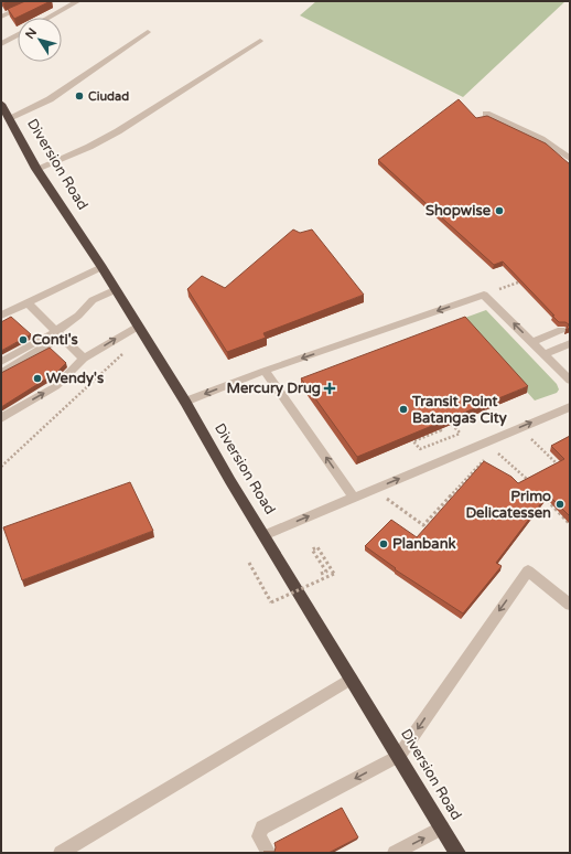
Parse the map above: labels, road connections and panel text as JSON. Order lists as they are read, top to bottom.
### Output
{
  "streets": {
    "highway": ["Diversion Road"]
  },
  "places": {
    "other": [
      "Ciudad",
      "Shopwise",
      "Conti's",
      "Wendy's",
      "Transit Point Batangas City",
      "Primo Delicatessen",
      "Planbank"
    ],
    "health": ["Mercury Drug"]
  },
  "north": "top left"
}
